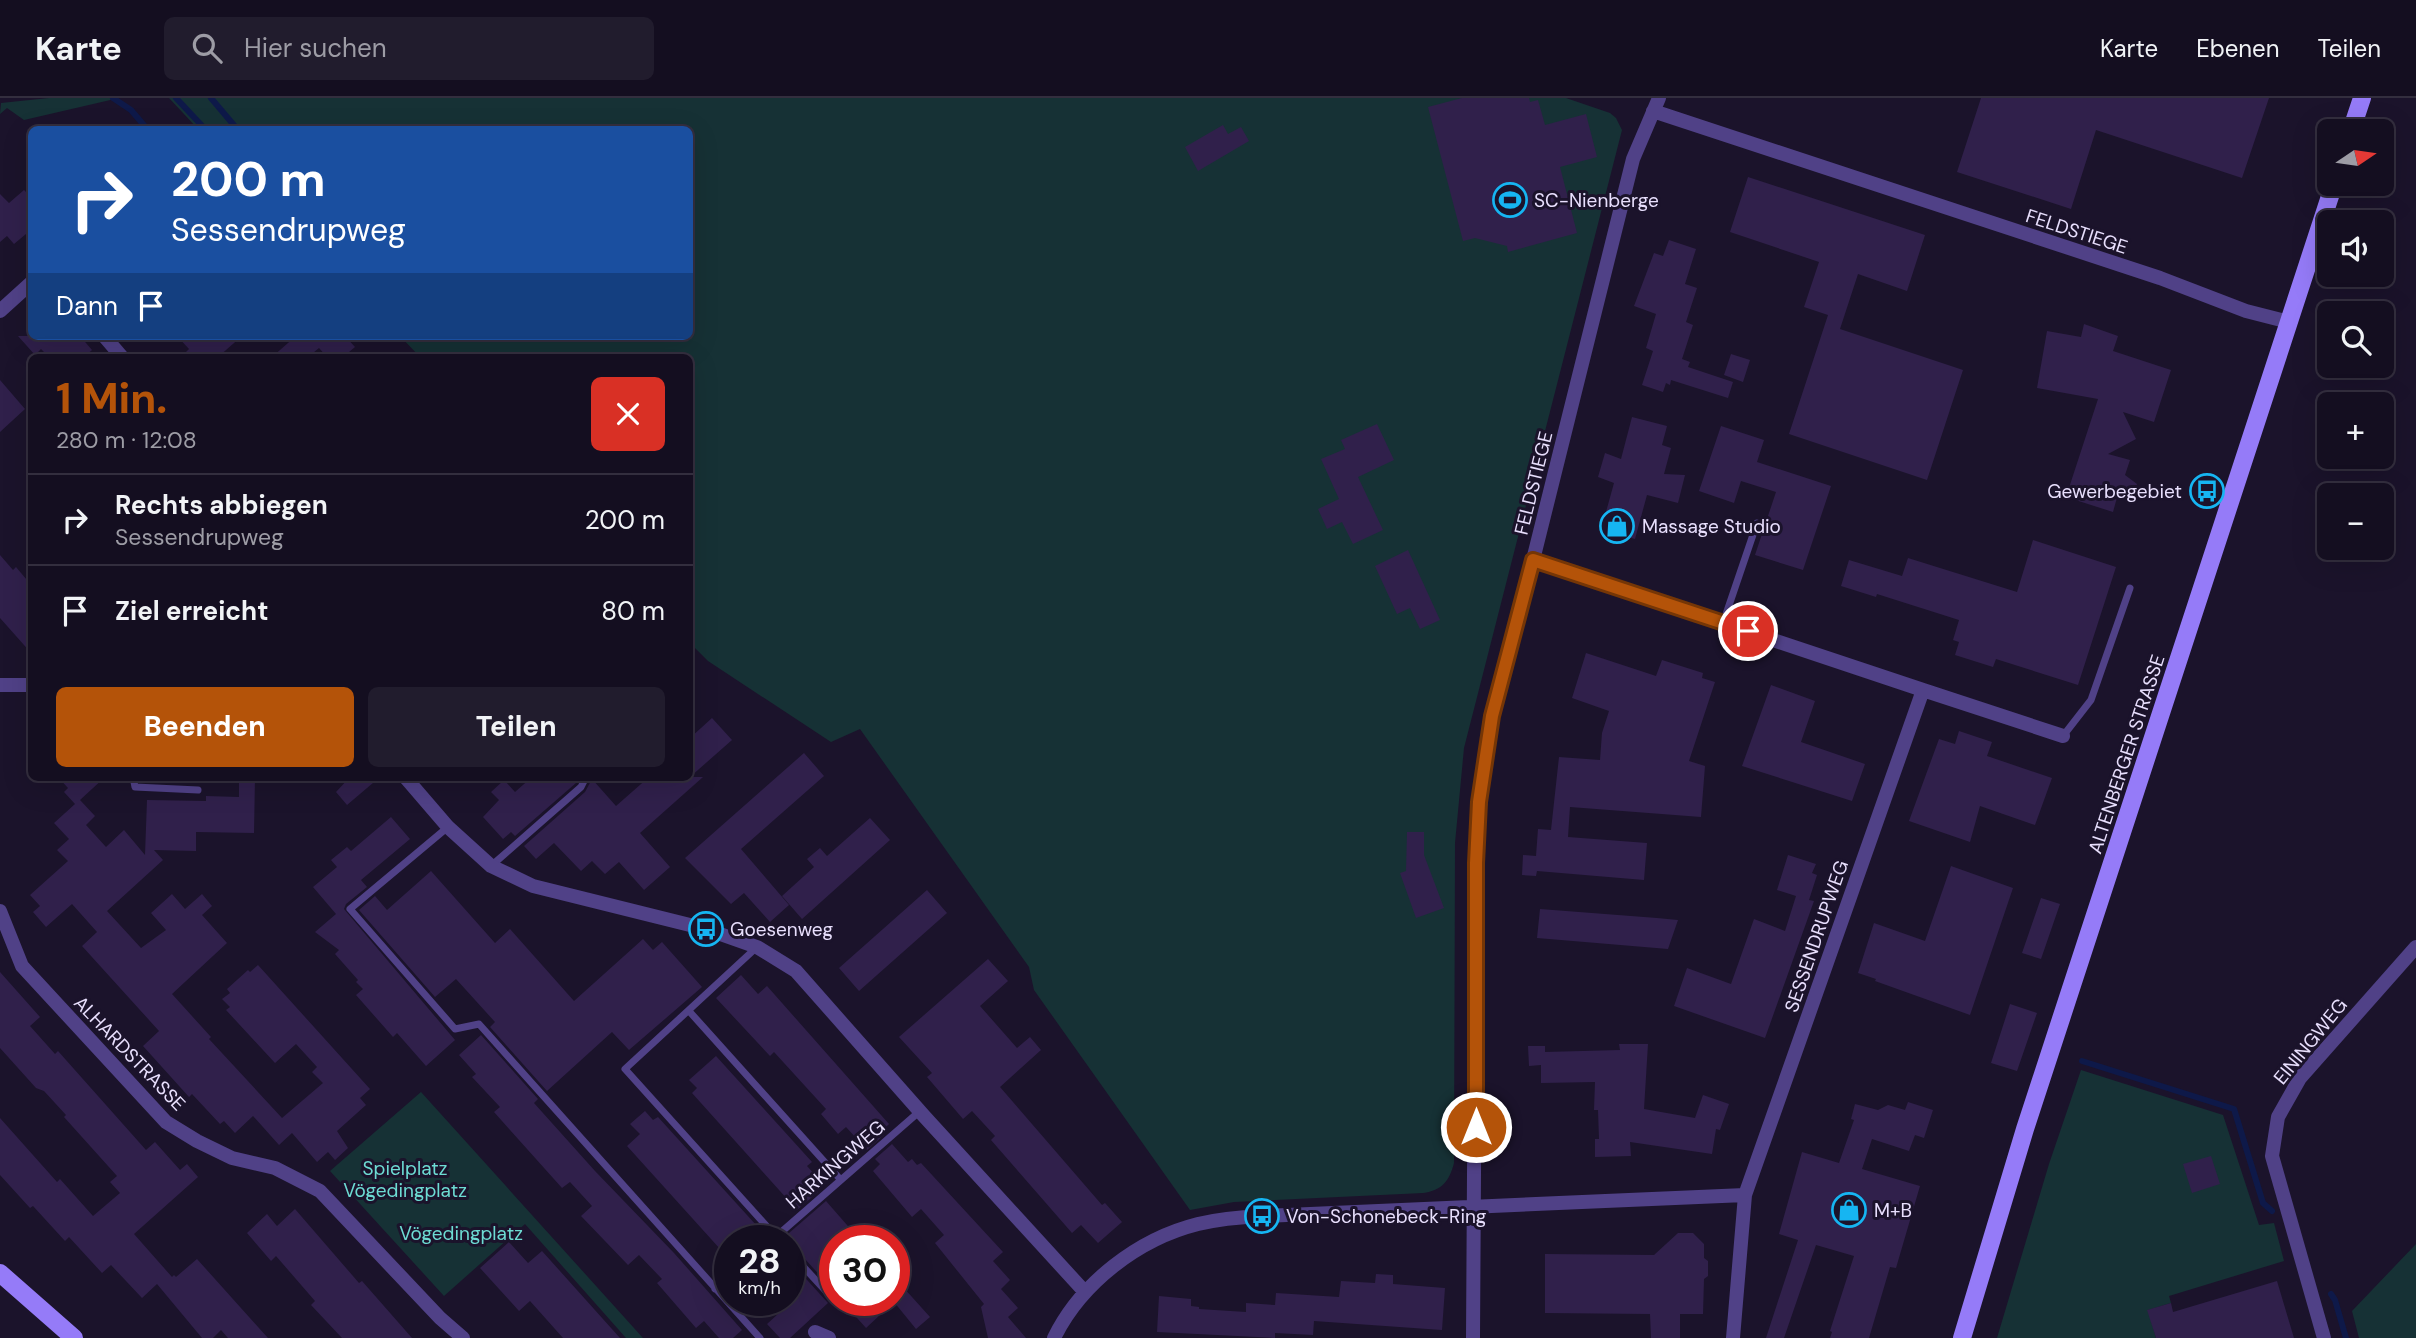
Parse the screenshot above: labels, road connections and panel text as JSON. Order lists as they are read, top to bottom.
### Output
{
  "streets": {
    "main road": ["ALTENBERGER STRASSE"],
    "street": [
      "FELDSTIEGE",
      "SESSENDRUPWEG",
      "EININGWEG",
      "ALHARDSTRASSE"
    ],
    "lane": ["HARKINGWEG"]
  },
  "crossings": [
    ["FELDSTIEGE", "ALTENBERGER STRASSE"]
  ],
  "parks": ["Spielplatz Vögedingplatz", "Vögedingplatz"],
  "places": {
    "sports": ["SC-Nienberge"],
    "bus stop": ["Gewerbegebiet", "Goesenweg", "Von-Schonebeck-Ring"],
    "shop": ["Massage Studio", "M+B"]
  },
  "north": "right",
  "page": {
    "header": "Karte",
    "search": "Hier suchen",
    "nav": ["Karte", "Ebenen", "Teilen"],
    "map_buttons": ["+", "−"],
    "turn": ["200 m", "Sessendrupweg"],
    "then": "Dann",
    "heading": ["1 Min.", "280 m · 12:08"],
    "list": [
      {
        "name": "Rechts abbiegen",
        "note": "Sessendrupweg",
        "value": "200 m"
      },
      {
        "name": "Ziel erreicht",
        "value": "80 m"
      }
    ],
    "buttons": ["Beenden", "Teilen"],
    "speed": "28 km/h",
    "limit": "30"
  }
}
